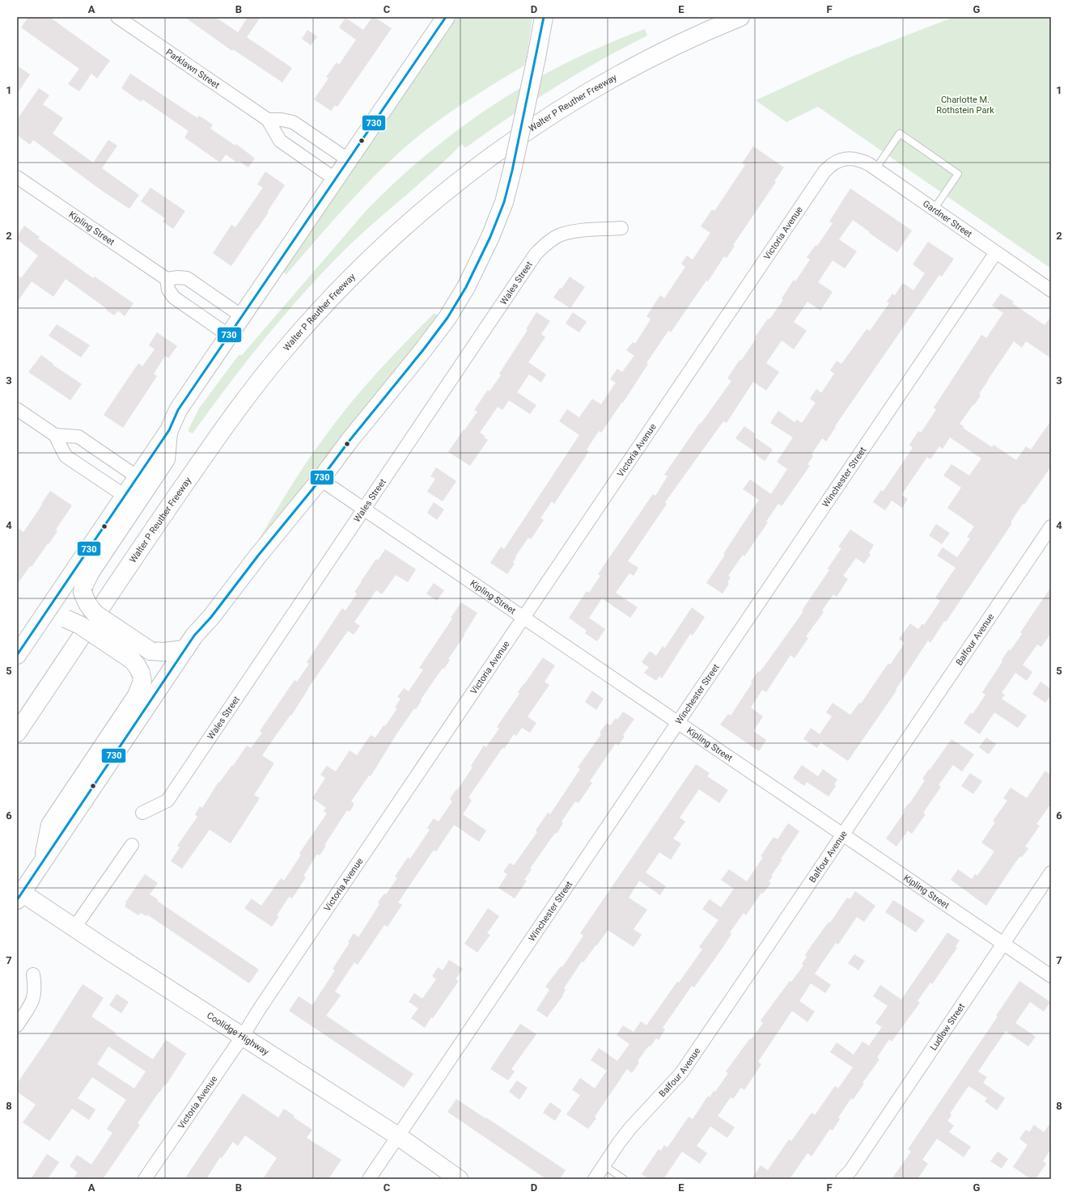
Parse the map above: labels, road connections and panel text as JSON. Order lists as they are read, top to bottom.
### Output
{
  "streets": {
    "main road": ["Walter P Reuther Freeway", "Coolidge Highway"],
    "street": [
      "Parklawn Street",
      "Gardner Street",
      "Kipling Street",
      "Victoria Avenue",
      "Wales Street",
      "Winchester Street",
      "Balfour Avenue",
      "Ludlow Street"
    ]
  },
  "crossings": [
    ["Gardner Street", "Victoria Avenue"],
    ["Gardner Street", "Winchester Street"],
    ["Kipling Street", "Victoria Avenue"],
    ["Kipling Street", "Wales Street"],
    ["Kipling Street", "Winchester Street"],
    ["Kipling Street", "Balfour Avenue"],
    ["Kipling Street", "Ludlow Street"],
    ["Victoria Avenue", "Coolidge Highway"],
    ["Winchester Street", "Coolidge Highway"]
  ],
  "parks": ["Charlotte M. Rothstein Park"],
  "lines": ["transit line 730"],
  "grid": {
    "columns": [
      "A",
      "B",
      "C",
      "D",
      "E",
      "F",
      "G"
    ],
    "rows": [
      "1",
      "2",
      "3",
      "4",
      "5",
      "6",
      "7",
      "8"
    ]
  }
}
